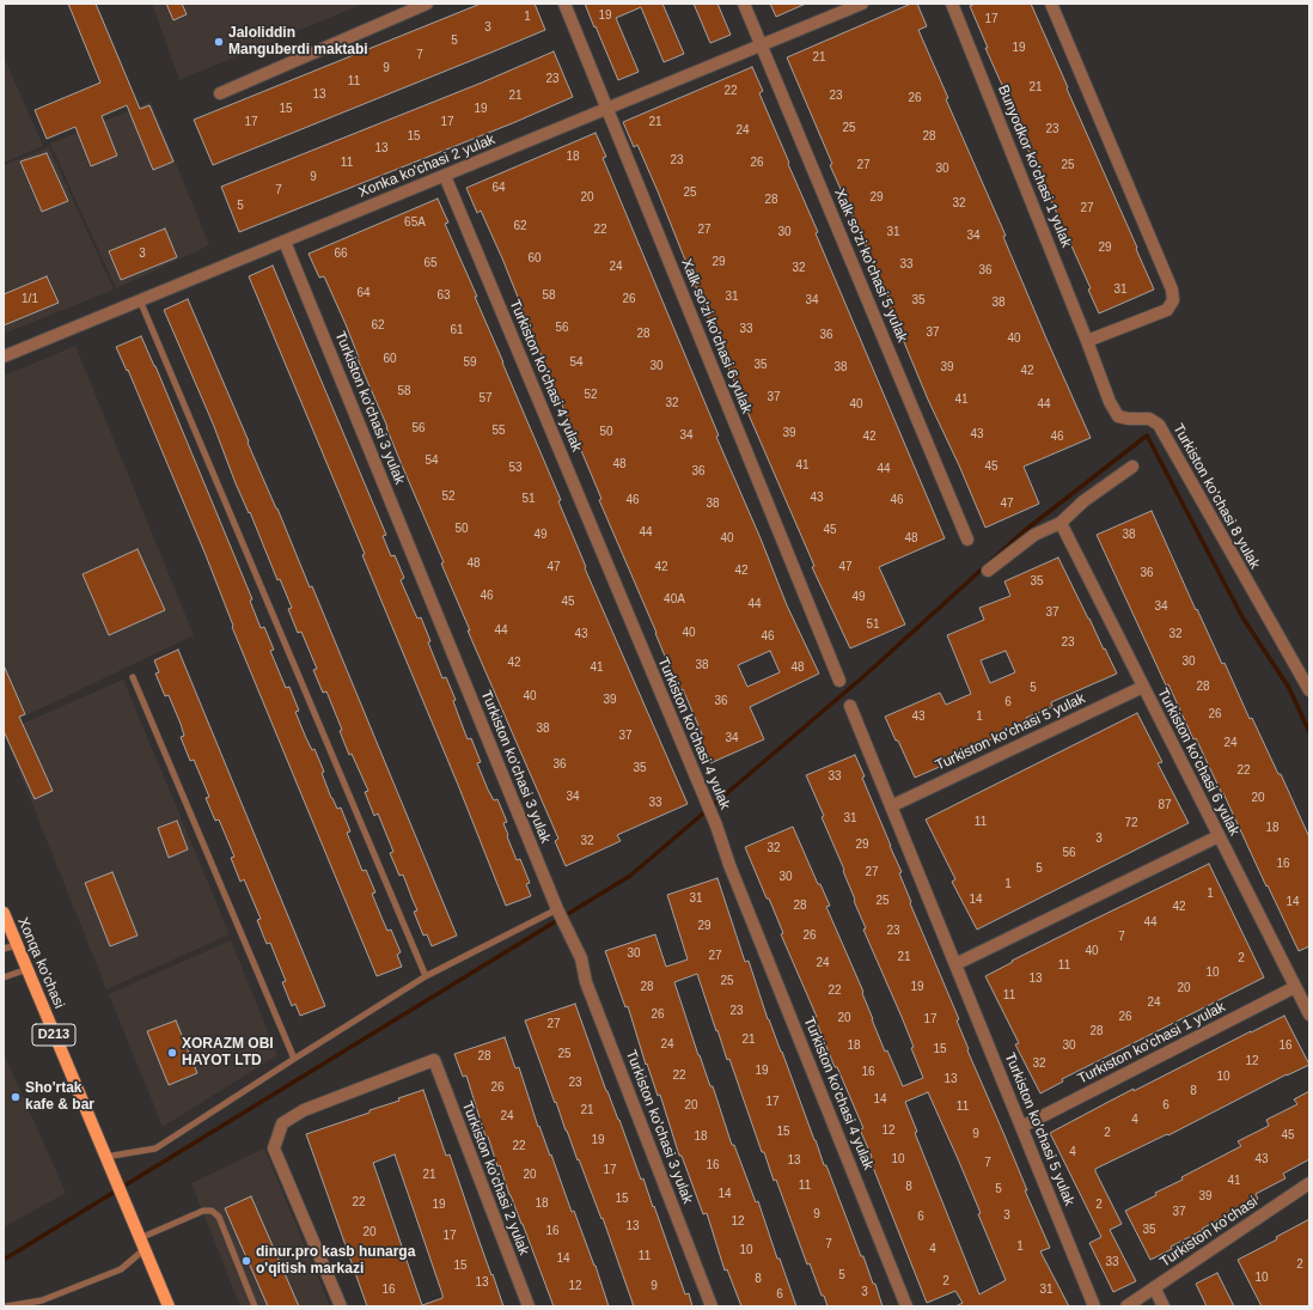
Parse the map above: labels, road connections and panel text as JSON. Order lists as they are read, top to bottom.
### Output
{
  "streets": {
    "main road": ["Xonqa ko'chasi", "D213"],
    "street": [
      "Xonka ko'chasi 2 yulak",
      "Bunyodkor ko'chasi 1 yulak",
      "Xalk so'zi ko'chasi 5 yulak",
      "Xalk so'zi ko'chasi 6 yulak",
      "Turkiston ko'chasi 4 yulak",
      "Turkiston ko'chasi 3 yulak",
      "Turkiston ko'chasi 8 yulak",
      "Turkiston ko'chasi 5 yulak",
      "Turkiston ko'chasi 6 yulak",
      "Turkiston ko'chasi 1 yulak",
      "Turkiston ko'chasi 2 yulak",
      "Turkiston ko'chasi"
    ]
  },
  "crossings": [
    ["Xonka ko'chasi 2 yulak", "Xalk so'zi ko'chasi 5 yulak"],
    ["Xonka ko'chasi 2 yulak", "Xalk so'zi ko'chasi 6 yulak"],
    ["Xonka ko'chasi 2 yulak", "Turkiston ko'chasi 4 yulak"],
    ["Xonka ko'chasi 2 yulak", "Turkiston ko'chasi 3 yulak"],
    ["Bunyodkor ko'chasi 1 yulak", "Turkiston ko'chasi 8 yulak"],
    ["Turkiston ko'chasi 5 yulak", "Turkiston ko'chasi 6 yulak"],
    ["Turkiston ko'chasi 5 yulak", "Turkiston ko'chasi 1 yulak"],
    ["Turkiston ko'chasi 6 yulak", "Turkiston ko'chasi 1 yulak"],
    ["Xonqa ko'chasi", "D213"]
  ],
  "places": [
    "Jaloliddin Manguberdi maktabi",
    "XORAZM OBI HAYOT LTD",
    "Sho'rtak kafe & bar",
    "dinur.pro kasb hunarga o'qitish markazi"
  ],
  "house_numbers": [
    "19",
    "1",
    "17",
    "3",
    "5",
    "19",
    "7",
    "21",
    "9",
    "23",
    "11",
    "21",
    "22",
    "13",
    "21",
    "23",
    "26",
    "15",
    "19",
    "17",
    "17",
    "21",
    "25",
    "23",
    "24",
    "15",
    "28",
    "13",
    "18",
    "23",
    "11",
    "26",
    "27",
    "25",
    "30",
    "9",
    "64",
    "7",
    "25",
    "20",
    "29",
    "28",
    "32",
    "5",
    "27",
    "65A",
    "62",
    "22",
    "27",
    "30",
    "31",
    "34",
    "29",
    "3",
    "66",
    "60",
    "29",
    "65",
    "33",
    "24",
    "32",
    "36",
    "31",
    "64",
    "63",
    "58",
    "31",
    "1/1",
    "26",
    "34",
    "35",
    "38",
    "62",
    "56",
    "33",
    "61",
    "37",
    "28",
    "36",
    "40",
    "60",
    "59",
    "54",
    "35",
    "30",
    "38",
    "39",
    "42",
    "58",
    "52",
    "37",
    "57",
    "41",
    "32",
    "40",
    "44",
    "56",
    "55",
    "50",
    "39",
    "43",
    "34",
    "42",
    "46",
    "54",
    "48",
    "41",
    "45",
    "53",
    "44",
    "36",
    "52",
    "43",
    "51",
    "46",
    "46",
    "38",
    "47",
    "50",
    "45",
    "44",
    "49",
    "38",
    "40",
    "48",
    "48",
    "47",
    "42",
    "47",
    "42",
    "36",
    "35",
    "46",
    "49",
    "40A",
    "45",
    "44",
    "34",
    "37",
    "51",
    "44",
    "40",
    "43",
    "32",
    "46",
    "23",
    "30",
    "42",
    "38",
    "41",
    "48",
    "28",
    "5",
    "40",
    "39",
    "36",
    "6",
    "26",
    "43",
    "1",
    "38",
    "37",
    "34",
    "24",
    "36",
    "35",
    "22",
    "33",
    "34",
    "20",
    "33",
    "87",
    "31",
    "11",
    "72",
    "18",
    "3",
    "32",
    "29",
    "32",
    "56",
    "16",
    "5",
    "27",
    "30",
    "1",
    "1",
    "31",
    "14",
    "25",
    "14",
    "28",
    "42",
    "44",
    "29",
    "23",
    "26",
    "7",
    "40",
    "30",
    "27",
    "21",
    "2",
    "24",
    "11",
    "10",
    "13",
    "25",
    "28",
    "19",
    "20",
    "22",
    "11",
    "24",
    "23",
    "26",
    "26",
    "20",
    "17",
    "27",
    "28",
    "21",
    "24",
    "18",
    "30",
    "16",
    "15",
    "25",
    "28",
    "12",
    "32",
    "19",
    "16",
    "22",
    "10",
    "13",
    "23",
    "26",
    "8",
    "14",
    "17",
    "20",
    "6",
    "11",
    "21",
    "24",
    "4",
    "12",
    "15",
    "2",
    "9",
    "45",
    "18",
    "19",
    "22",
    "4",
    "10",
    "43",
    "13",
    "7",
    "16",
    "17",
    "21",
    "20",
    "41",
    "11",
    "8",
    "5",
    "14",
    "39",
    "15",
    "22",
    "18",
    "19",
    "2",
    "37",
    "9",
    "3",
    "6",
    "12",
    "13",
    "35",
    "16",
    "20",
    "17",
    "7",
    "1",
    "4",
    "10",
    "11",
    "14",
    "33",
    "2",
    "15",
    "5",
    "10",
    "8",
    "2",
    "13",
    "12",
    "9",
    "16",
    "31",
    "3",
    "6"
  ]
}
